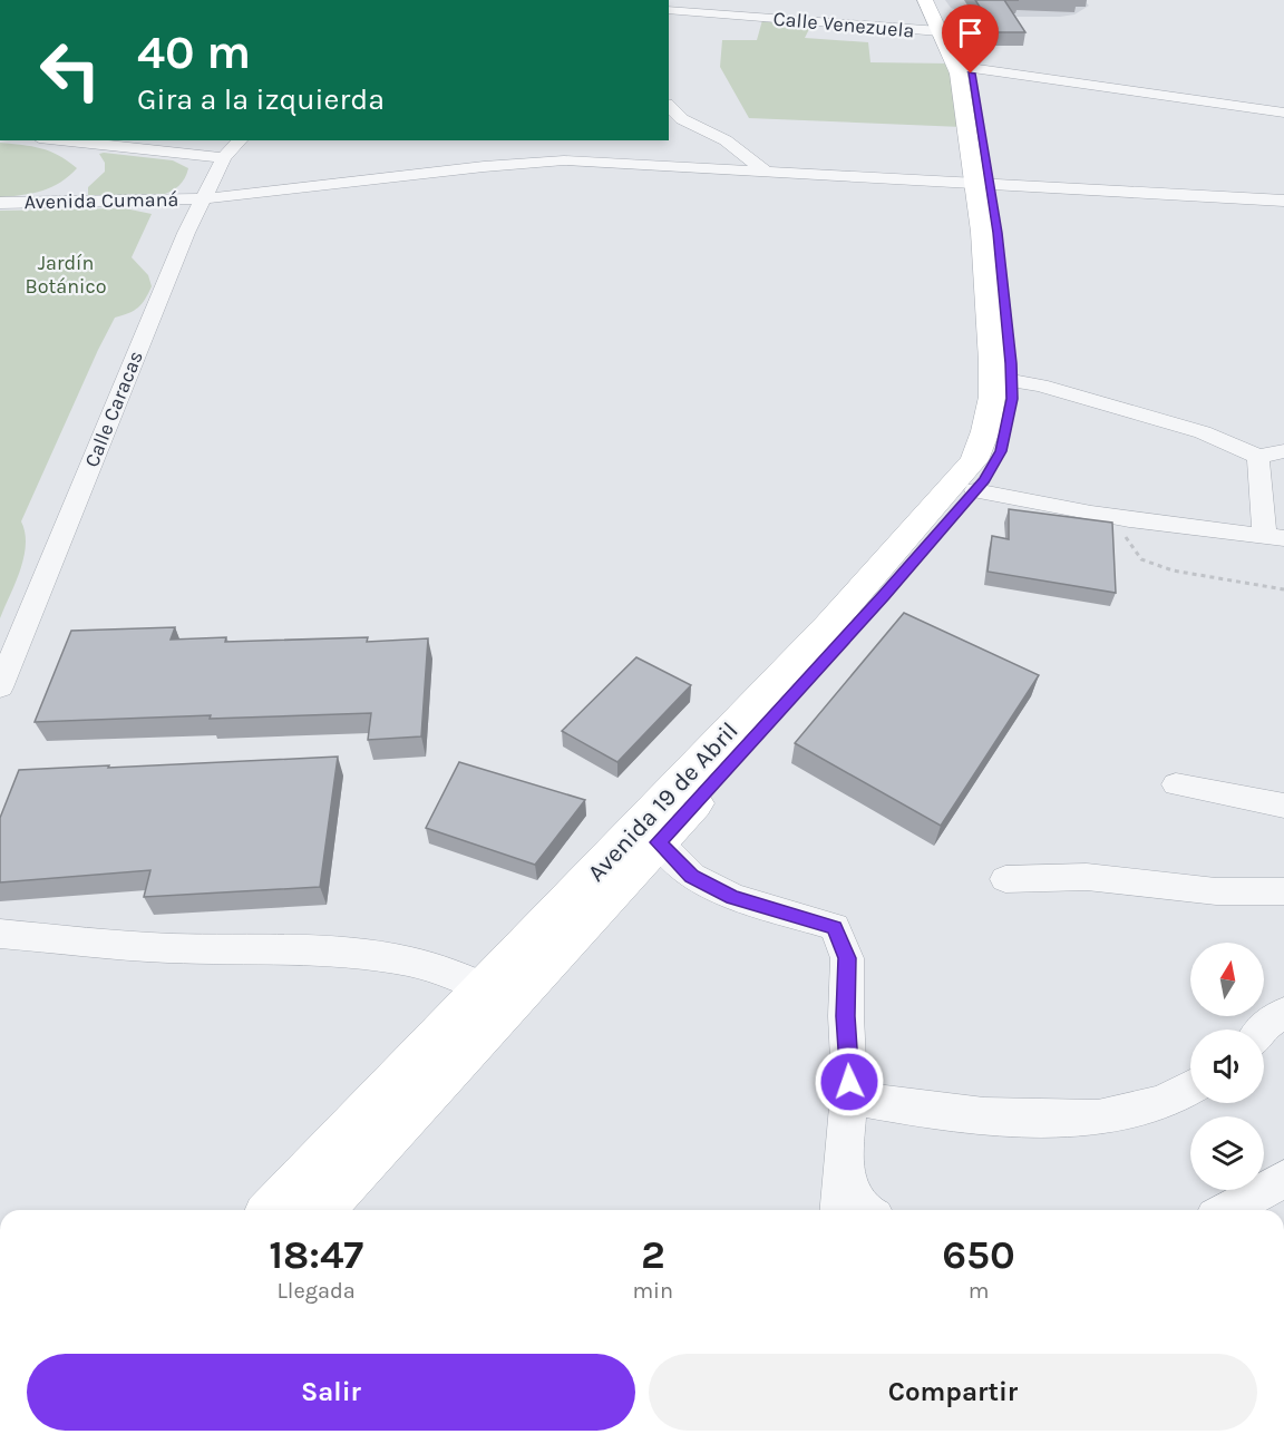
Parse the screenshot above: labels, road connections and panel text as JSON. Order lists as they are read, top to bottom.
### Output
{
  "streets": {
    "street": [
      "Calle Venezuela",
      "Avenida Cumaná",
      "Calle Caracas",
      "Avenida 19 de Abril"
    ]
  },
  "crossings": [
    ["Calle Venezuela", "Avenida 19 de Abril"],
    ["Avenida Cumaná", "Calle Caracas"],
    ["Avenida Cumaná", "Avenida 19 de Abril"]
  ],
  "parks": ["Jardín Botánico"],
  "north": "top",
  "page": {
    "turn": ["40 m", "Gira a la izquierda"],
    "eta": [
      "18:47",
      "Llegada",
      "2",
      "min",
      "650",
      "m"
    ],
    "buttons": ["Salir", "Compartir"]
  }
}
